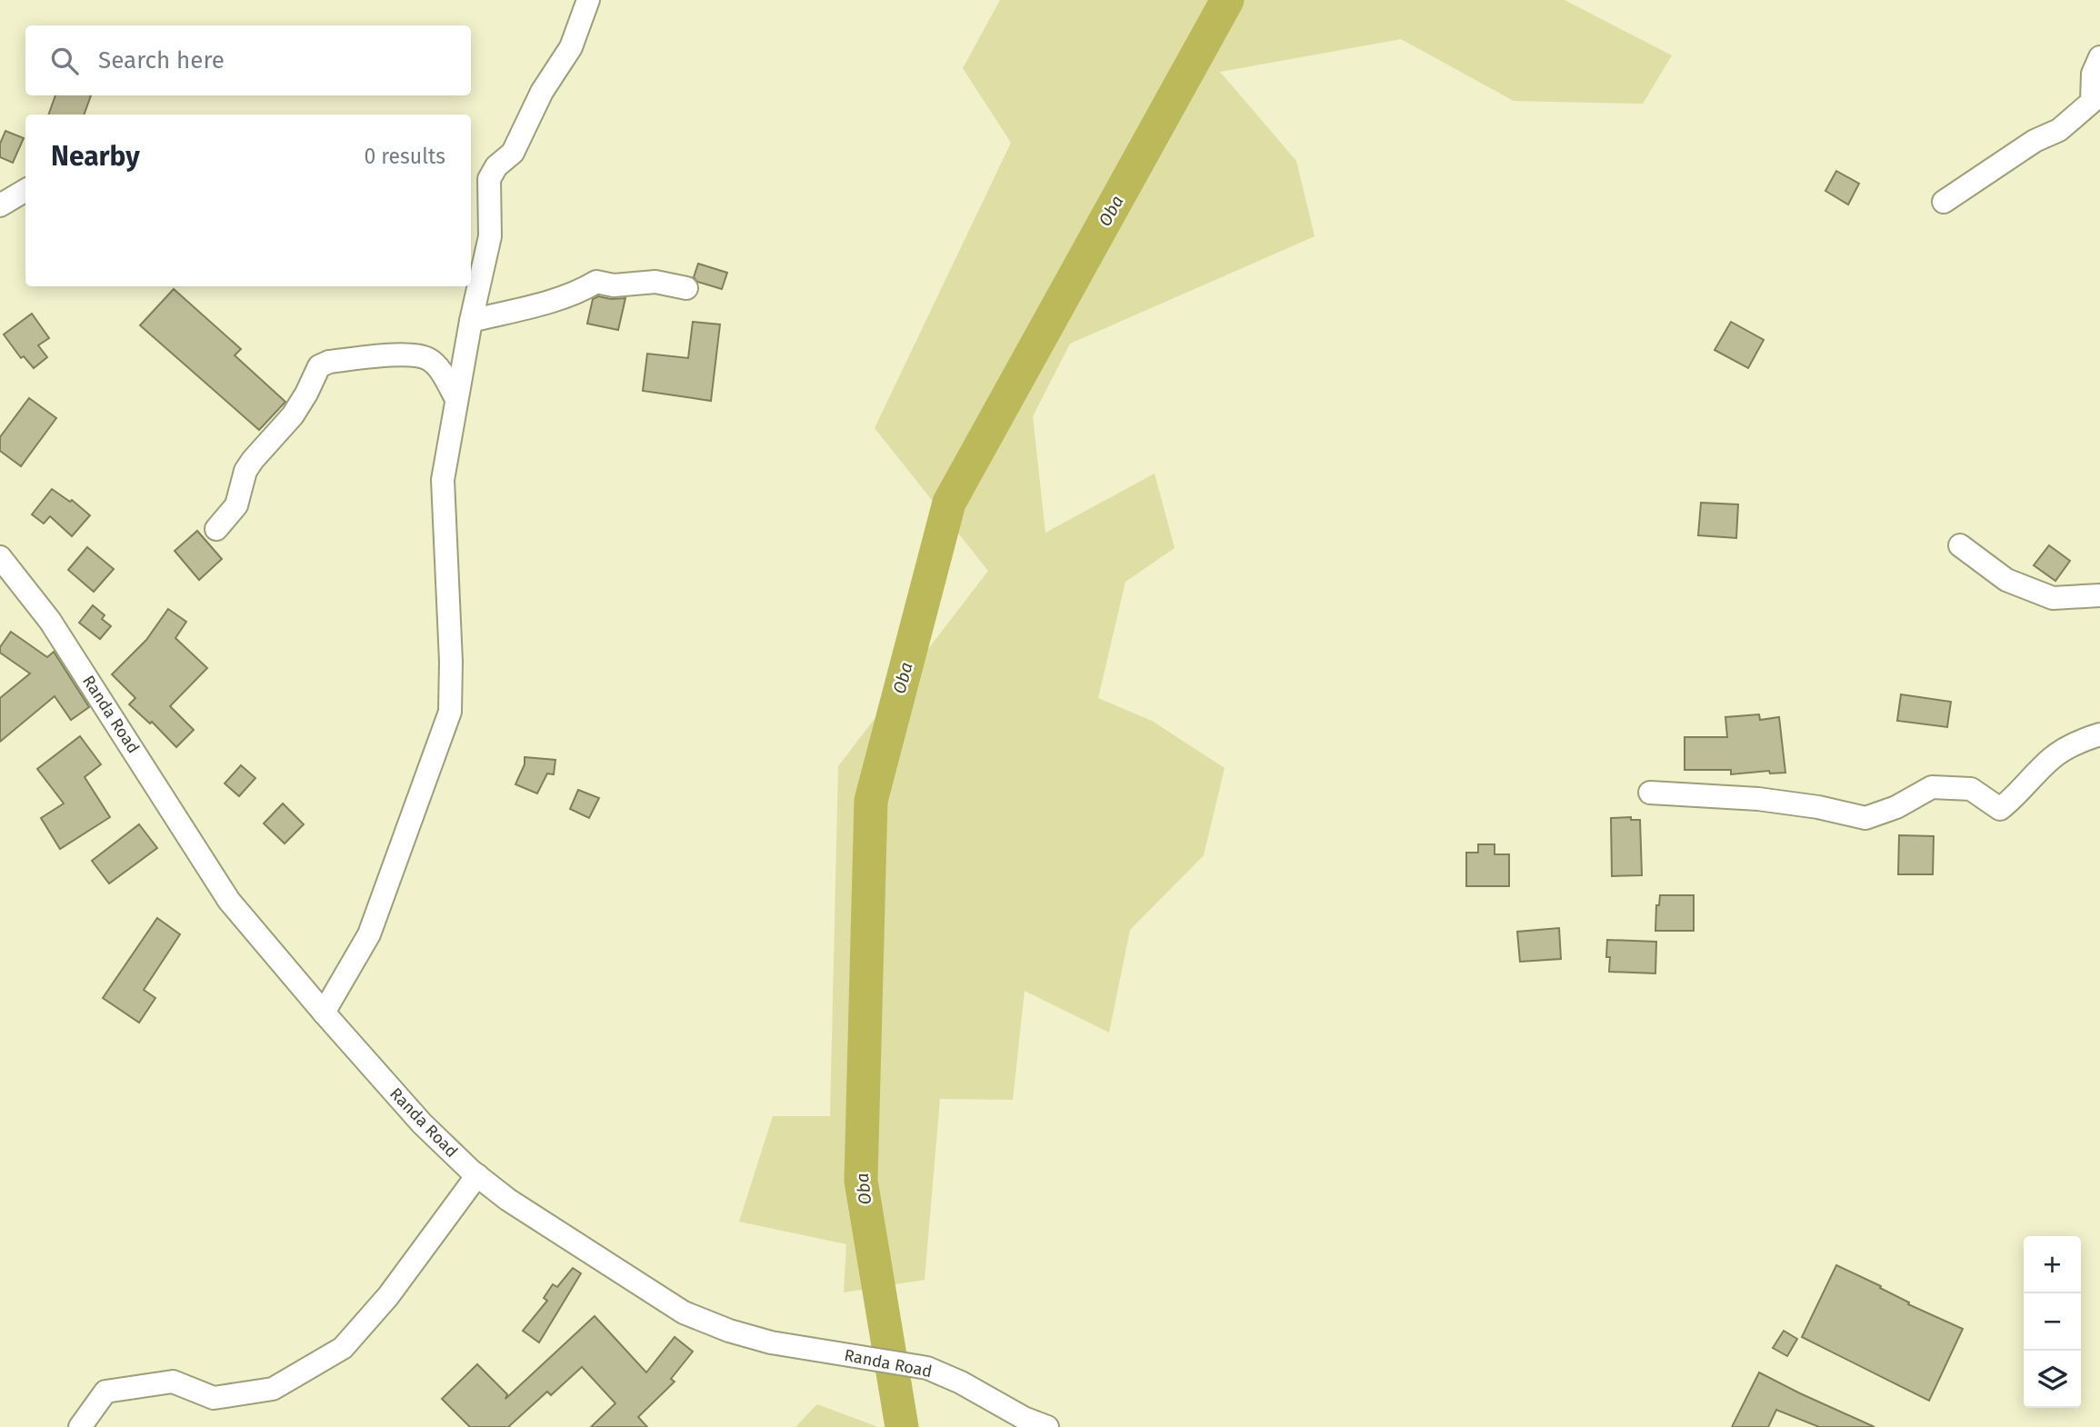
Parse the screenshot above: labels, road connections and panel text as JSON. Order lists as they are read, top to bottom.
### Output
{
  "streets": {
    "street": ["Randa Road"]
  },
  "water": ["Oba"],
  "page": {
    "search": "Search here",
    "heading": ["Nearby", "0 results"],
    "map_buttons": ["+", "−"]
  }
}
